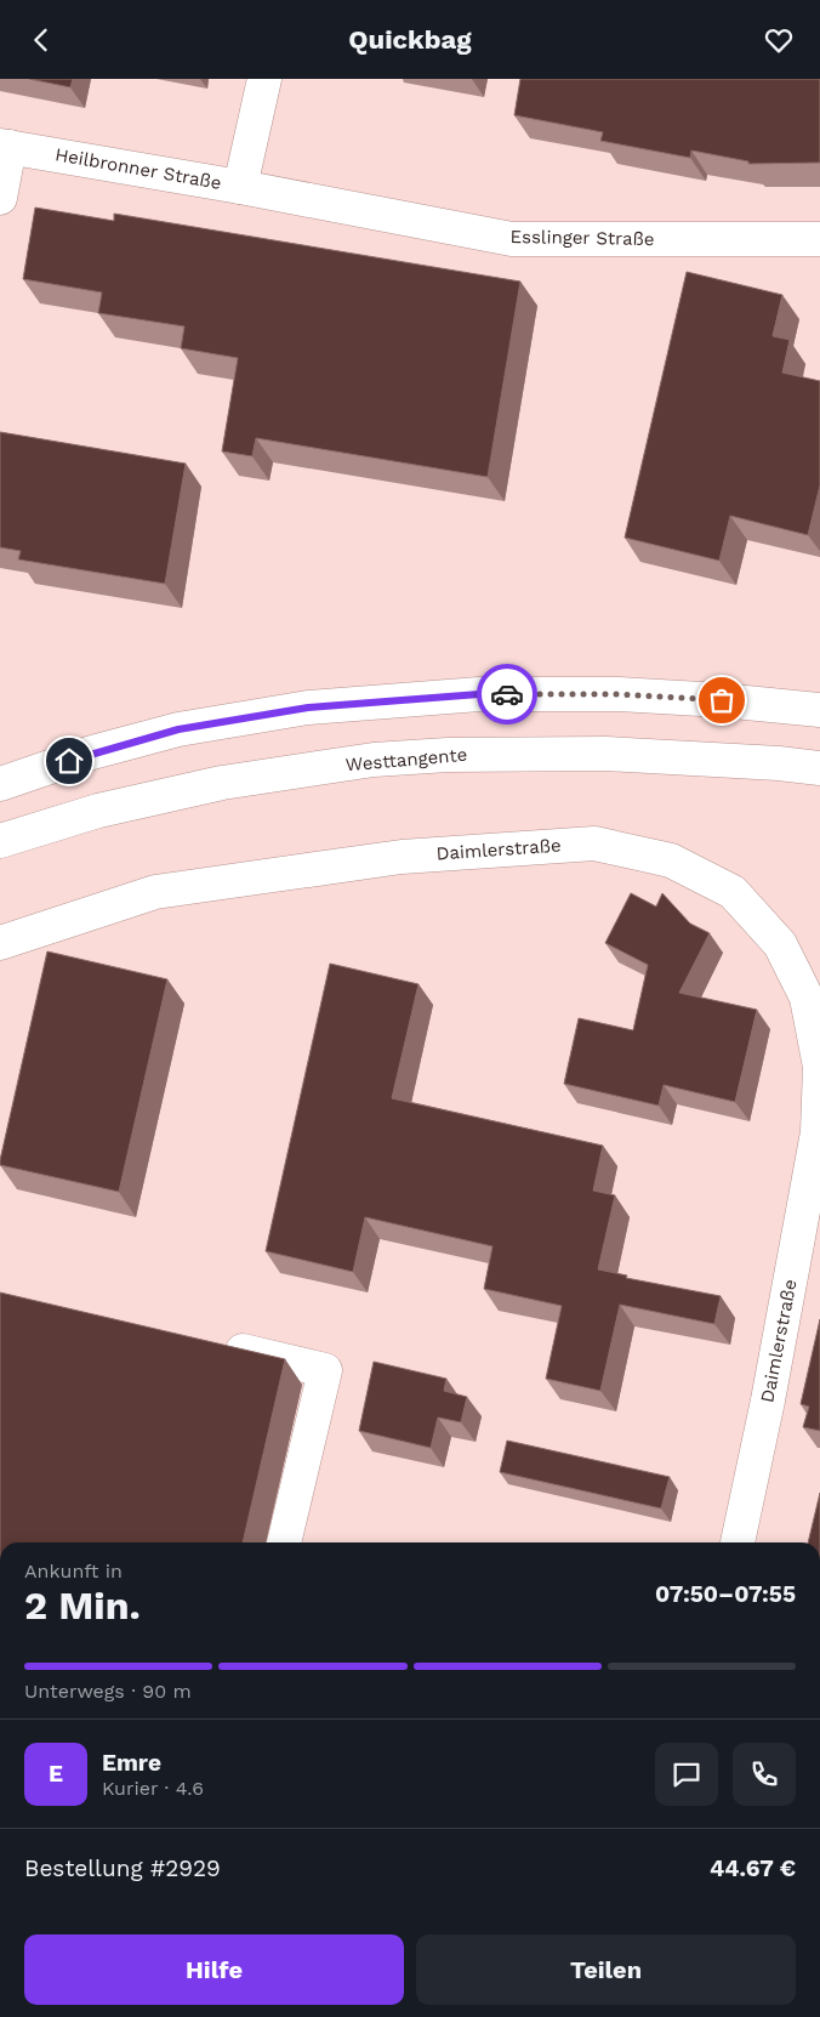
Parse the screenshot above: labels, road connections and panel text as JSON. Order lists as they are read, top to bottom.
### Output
{
  "streets": {
    "street": [
      "Heilbronner Straße",
      "Esslinger Straße",
      "Westtangente",
      "Daimlerstraße"
    ]
  },
  "crossings": [
    ["Heilbronner Straße", "Esslinger Straße"]
  ],
  "page": {
    "header": "Quickbag",
    "heading": ["2 Min.", "Ankunft in", "07:50–07:55"],
    "panel": [
      "Emre",
      "Kurier · 4.6",
      "Bestellung #2929",
      "44.67 €"
    ],
    "bar": "Unterwegs · 90 m",
    "round": "E",
    "buttons": ["Hilfe", "Teilen"]
  }
}
